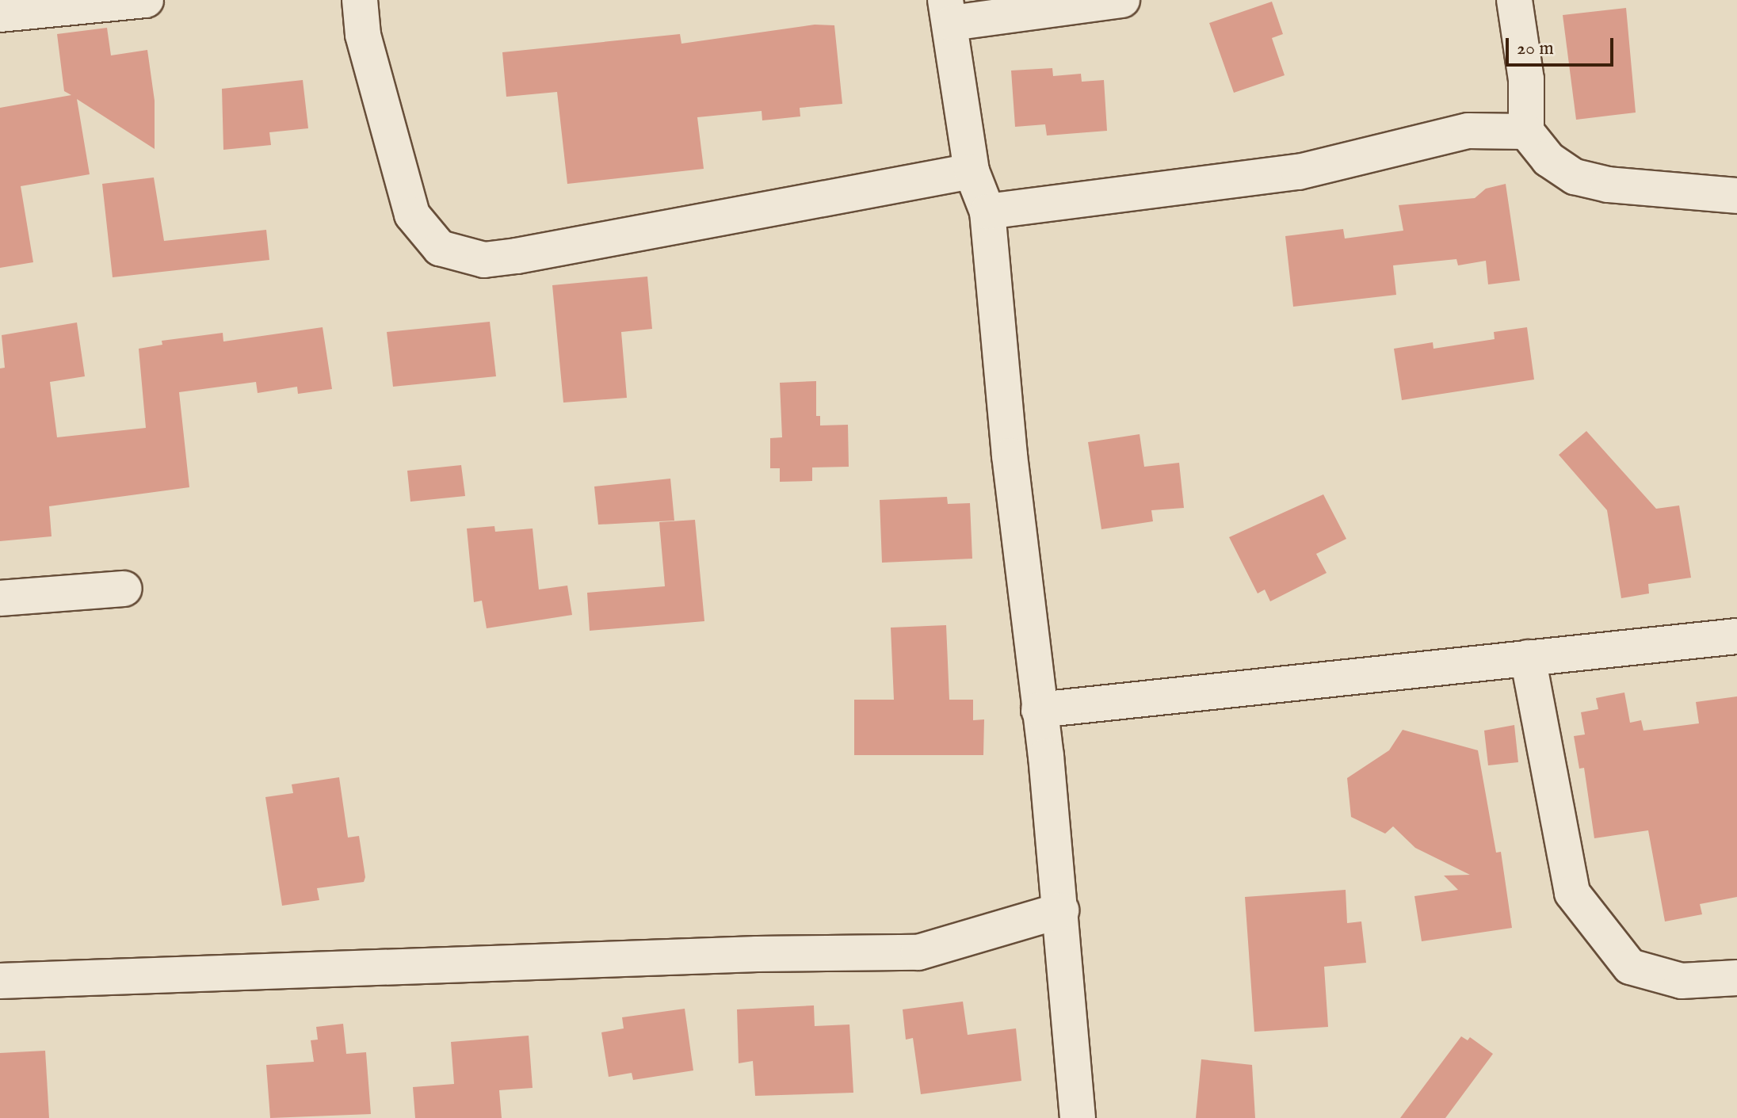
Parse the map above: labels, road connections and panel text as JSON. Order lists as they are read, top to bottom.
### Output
{
  "scale_bar": "20 m"
}
